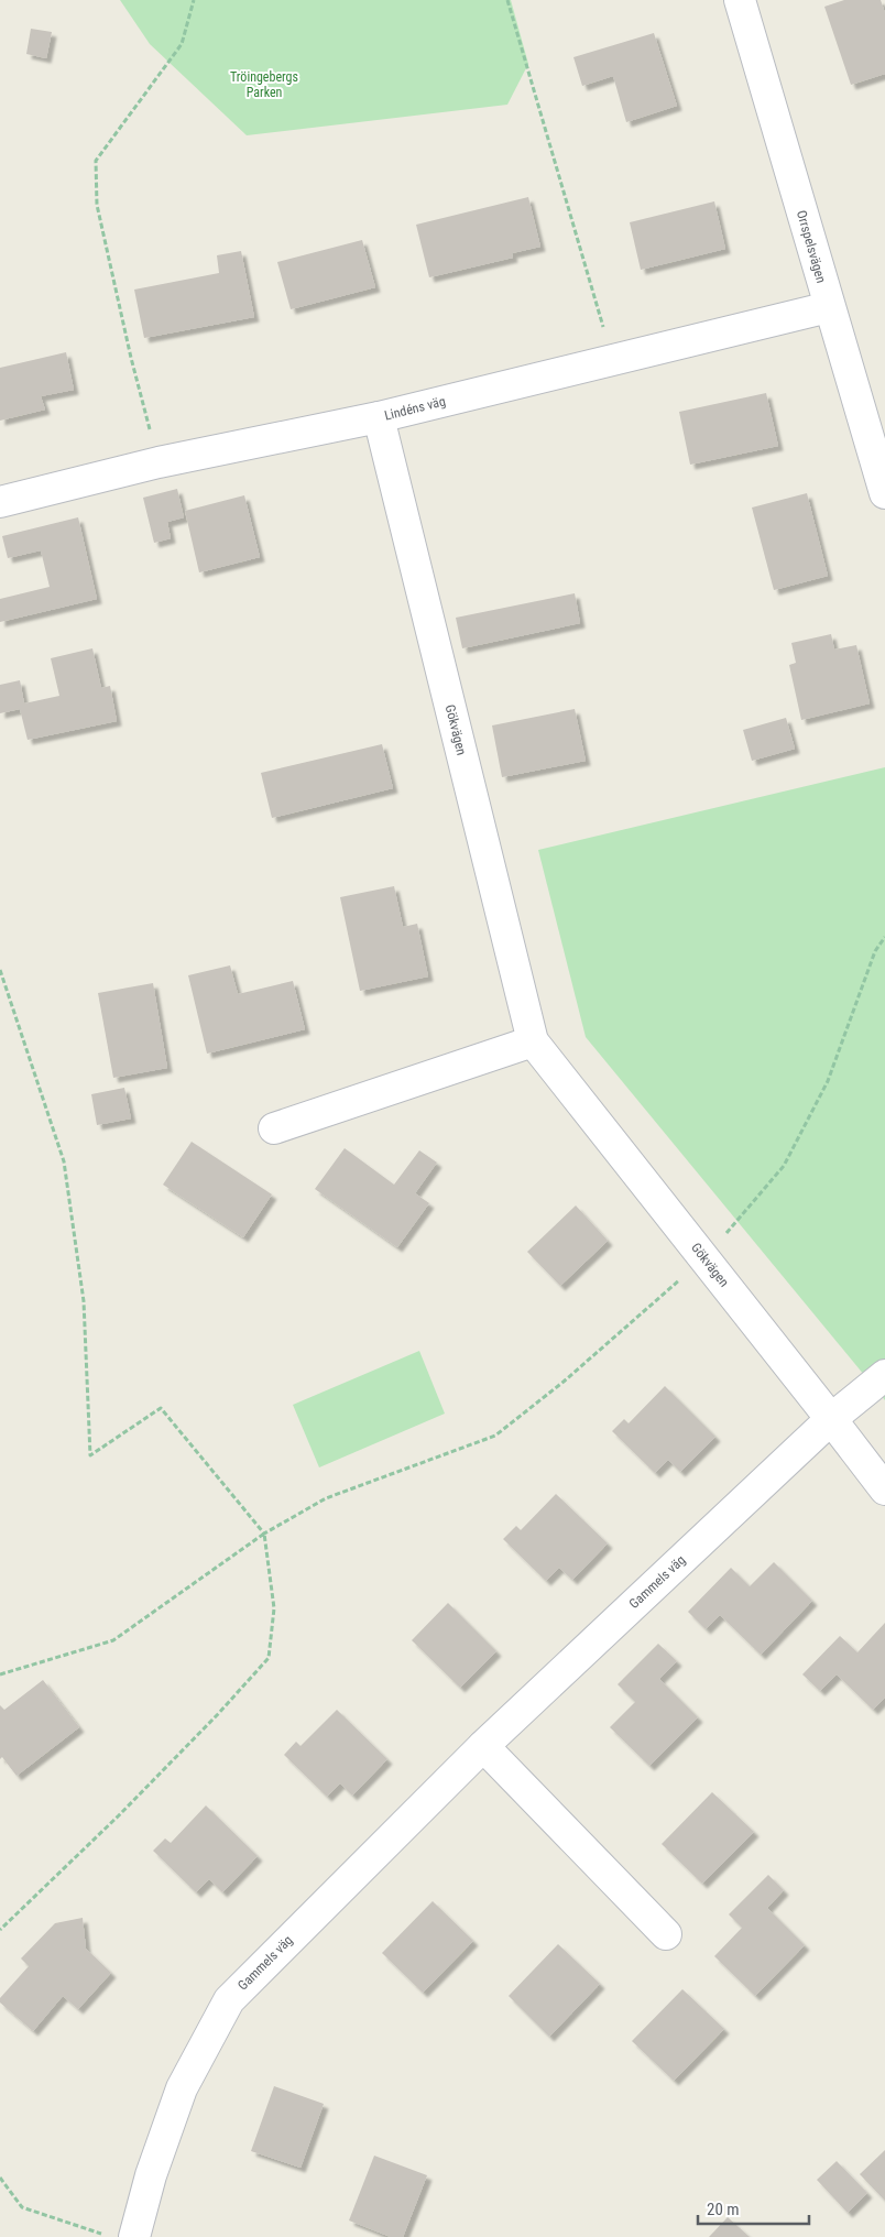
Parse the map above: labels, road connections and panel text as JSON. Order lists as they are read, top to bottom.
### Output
{
  "streets": {
    "street": [
      "Orrspelsvägen",
      "Lindéns väg",
      "Gökvägen",
      "Gammels väg"
    ]
  },
  "crossings": [
    ["Orrspelsvägen", "Lindéns väg"],
    ["Lindéns väg", "Gökvägen"],
    ["Gökvägen", "Gammels väg"]
  ],
  "parks": ["Tröingebergs Parken"],
  "scale_bar": "20 m"
}
